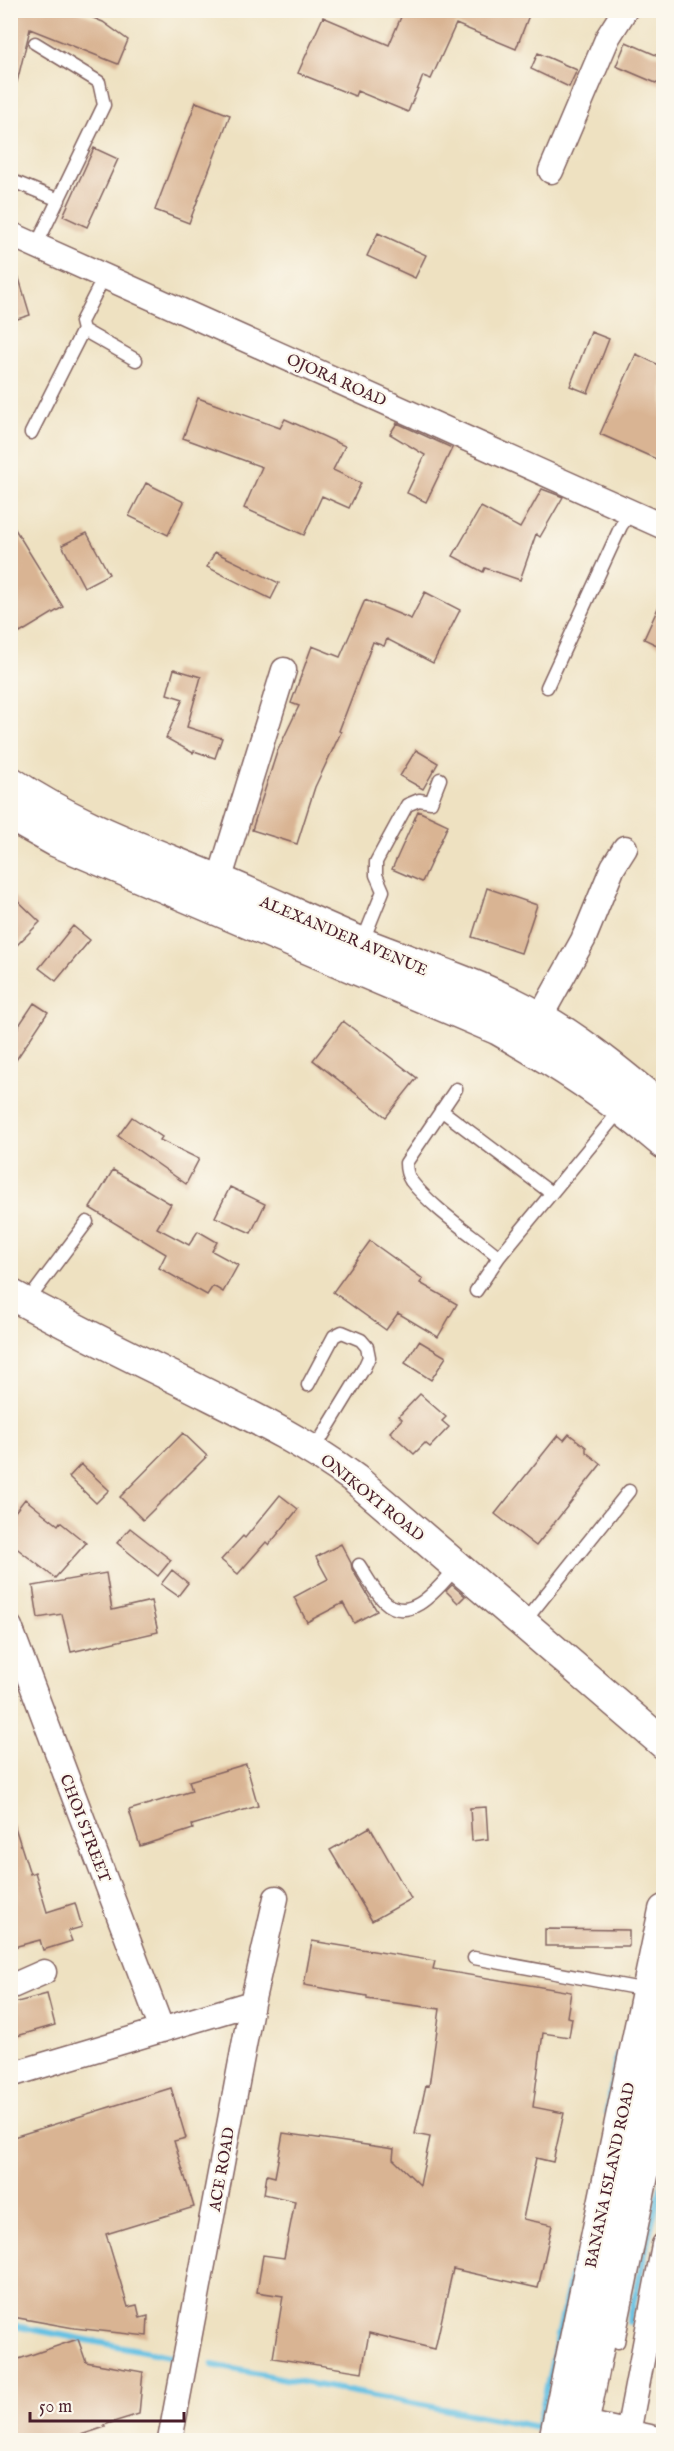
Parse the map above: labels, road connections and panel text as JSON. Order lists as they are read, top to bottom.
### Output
{
  "streets": {
    "main road": ["ALEXANDER AVENUE"],
    "street": [
      "OJORA ROAD",
      "ONIKOYI ROAD",
      "CHOI STREET",
      "ACE ROAD",
      "BANANA ISLAND ROAD"
    ]
  },
  "scale_bar": "50 m"
}
